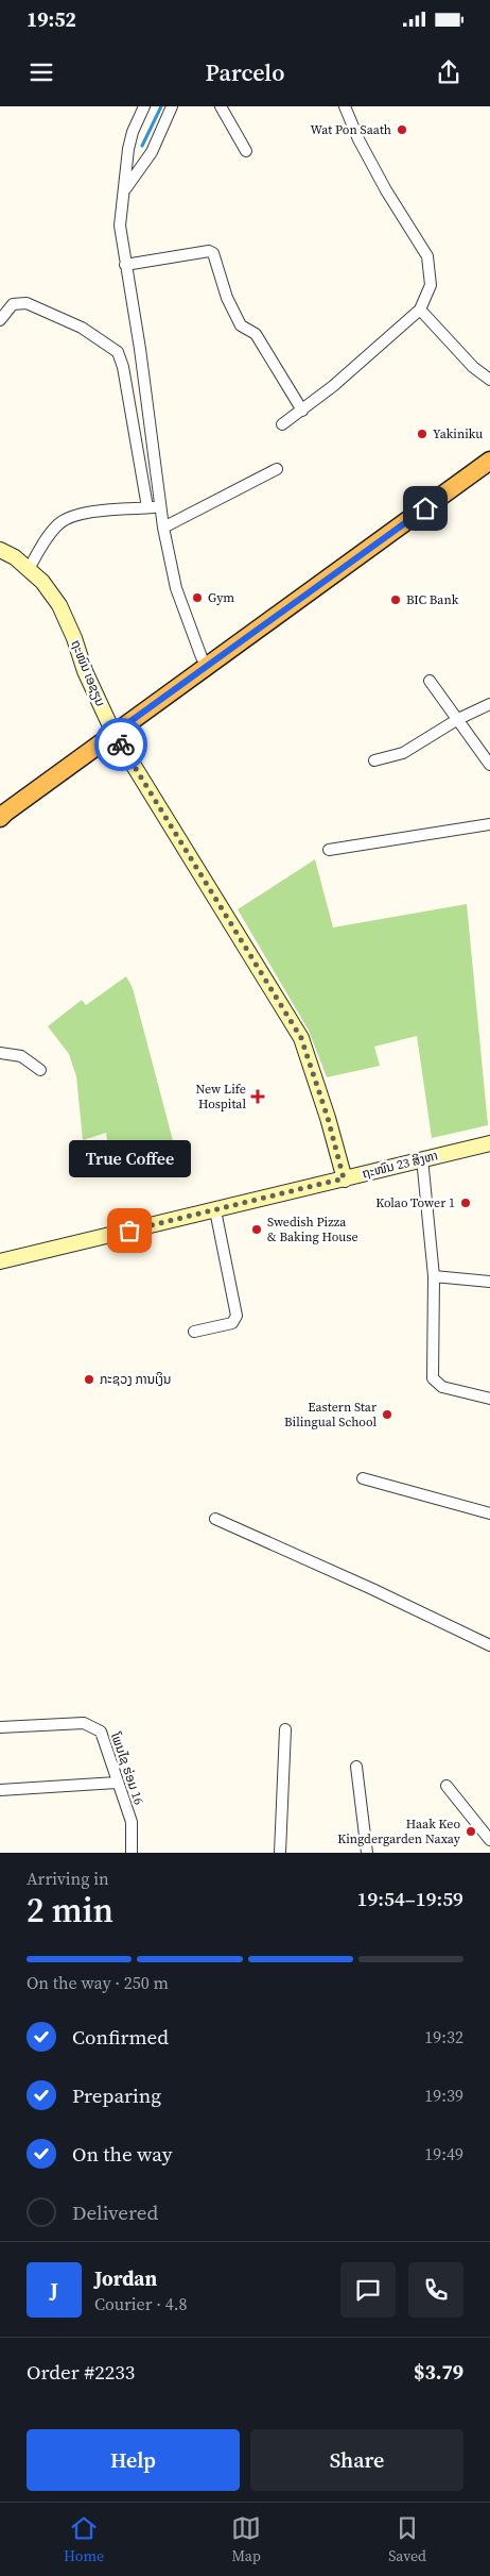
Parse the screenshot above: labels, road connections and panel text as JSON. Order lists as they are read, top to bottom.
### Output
{
  "streets": {
    "main road": ["ຖະໜົນ ເອຊຽນ", "ຖະໜົນ 23 ສິງຫາ"],
    "street": ["ໂພນໄຊ ຮ່ອມ 16"]
  },
  "crossings": [
    ["ຖະໜົນ ເອຊຽນ", "ຖະໜົນ 23 ສິງຫາ"]
  ],
  "places": {
    "other": [
      "Wat Pon Saath",
      "Yakiniku",
      "Gym",
      "BIC Bank",
      "Kolao Tower 1",
      "Swedish Pizza & Baking House",
      "True Coffee",
      "ກະຊວງ ການເງິນ",
      "Eastern Star Bilingual School",
      "Haak Keo Kingdergarden Naxay"
    ],
    "health": ["New Life Hospital"]
  },
  "page": {
    "status": "19:52",
    "header": "Parcelo",
    "bubble": "True Coffee",
    "heading": ["2 min", "Arriving in", "19:54–19:59"],
    "panel": [
      "Jordan",
      "Courier · 4.8",
      "Order #2233",
      "$3.79"
    ],
    "bar": "On the way · 250 m",
    "list": [
      ["Confirmed", "19:32"],
      ["Preparing", "19:39"],
      ["On the way", "19:49"],
      "Delivered"
    ],
    "round": "J",
    "buttons": ["Help", "Share"],
    "tabs": ["Home", "Map", "Saved"]
  }
}
